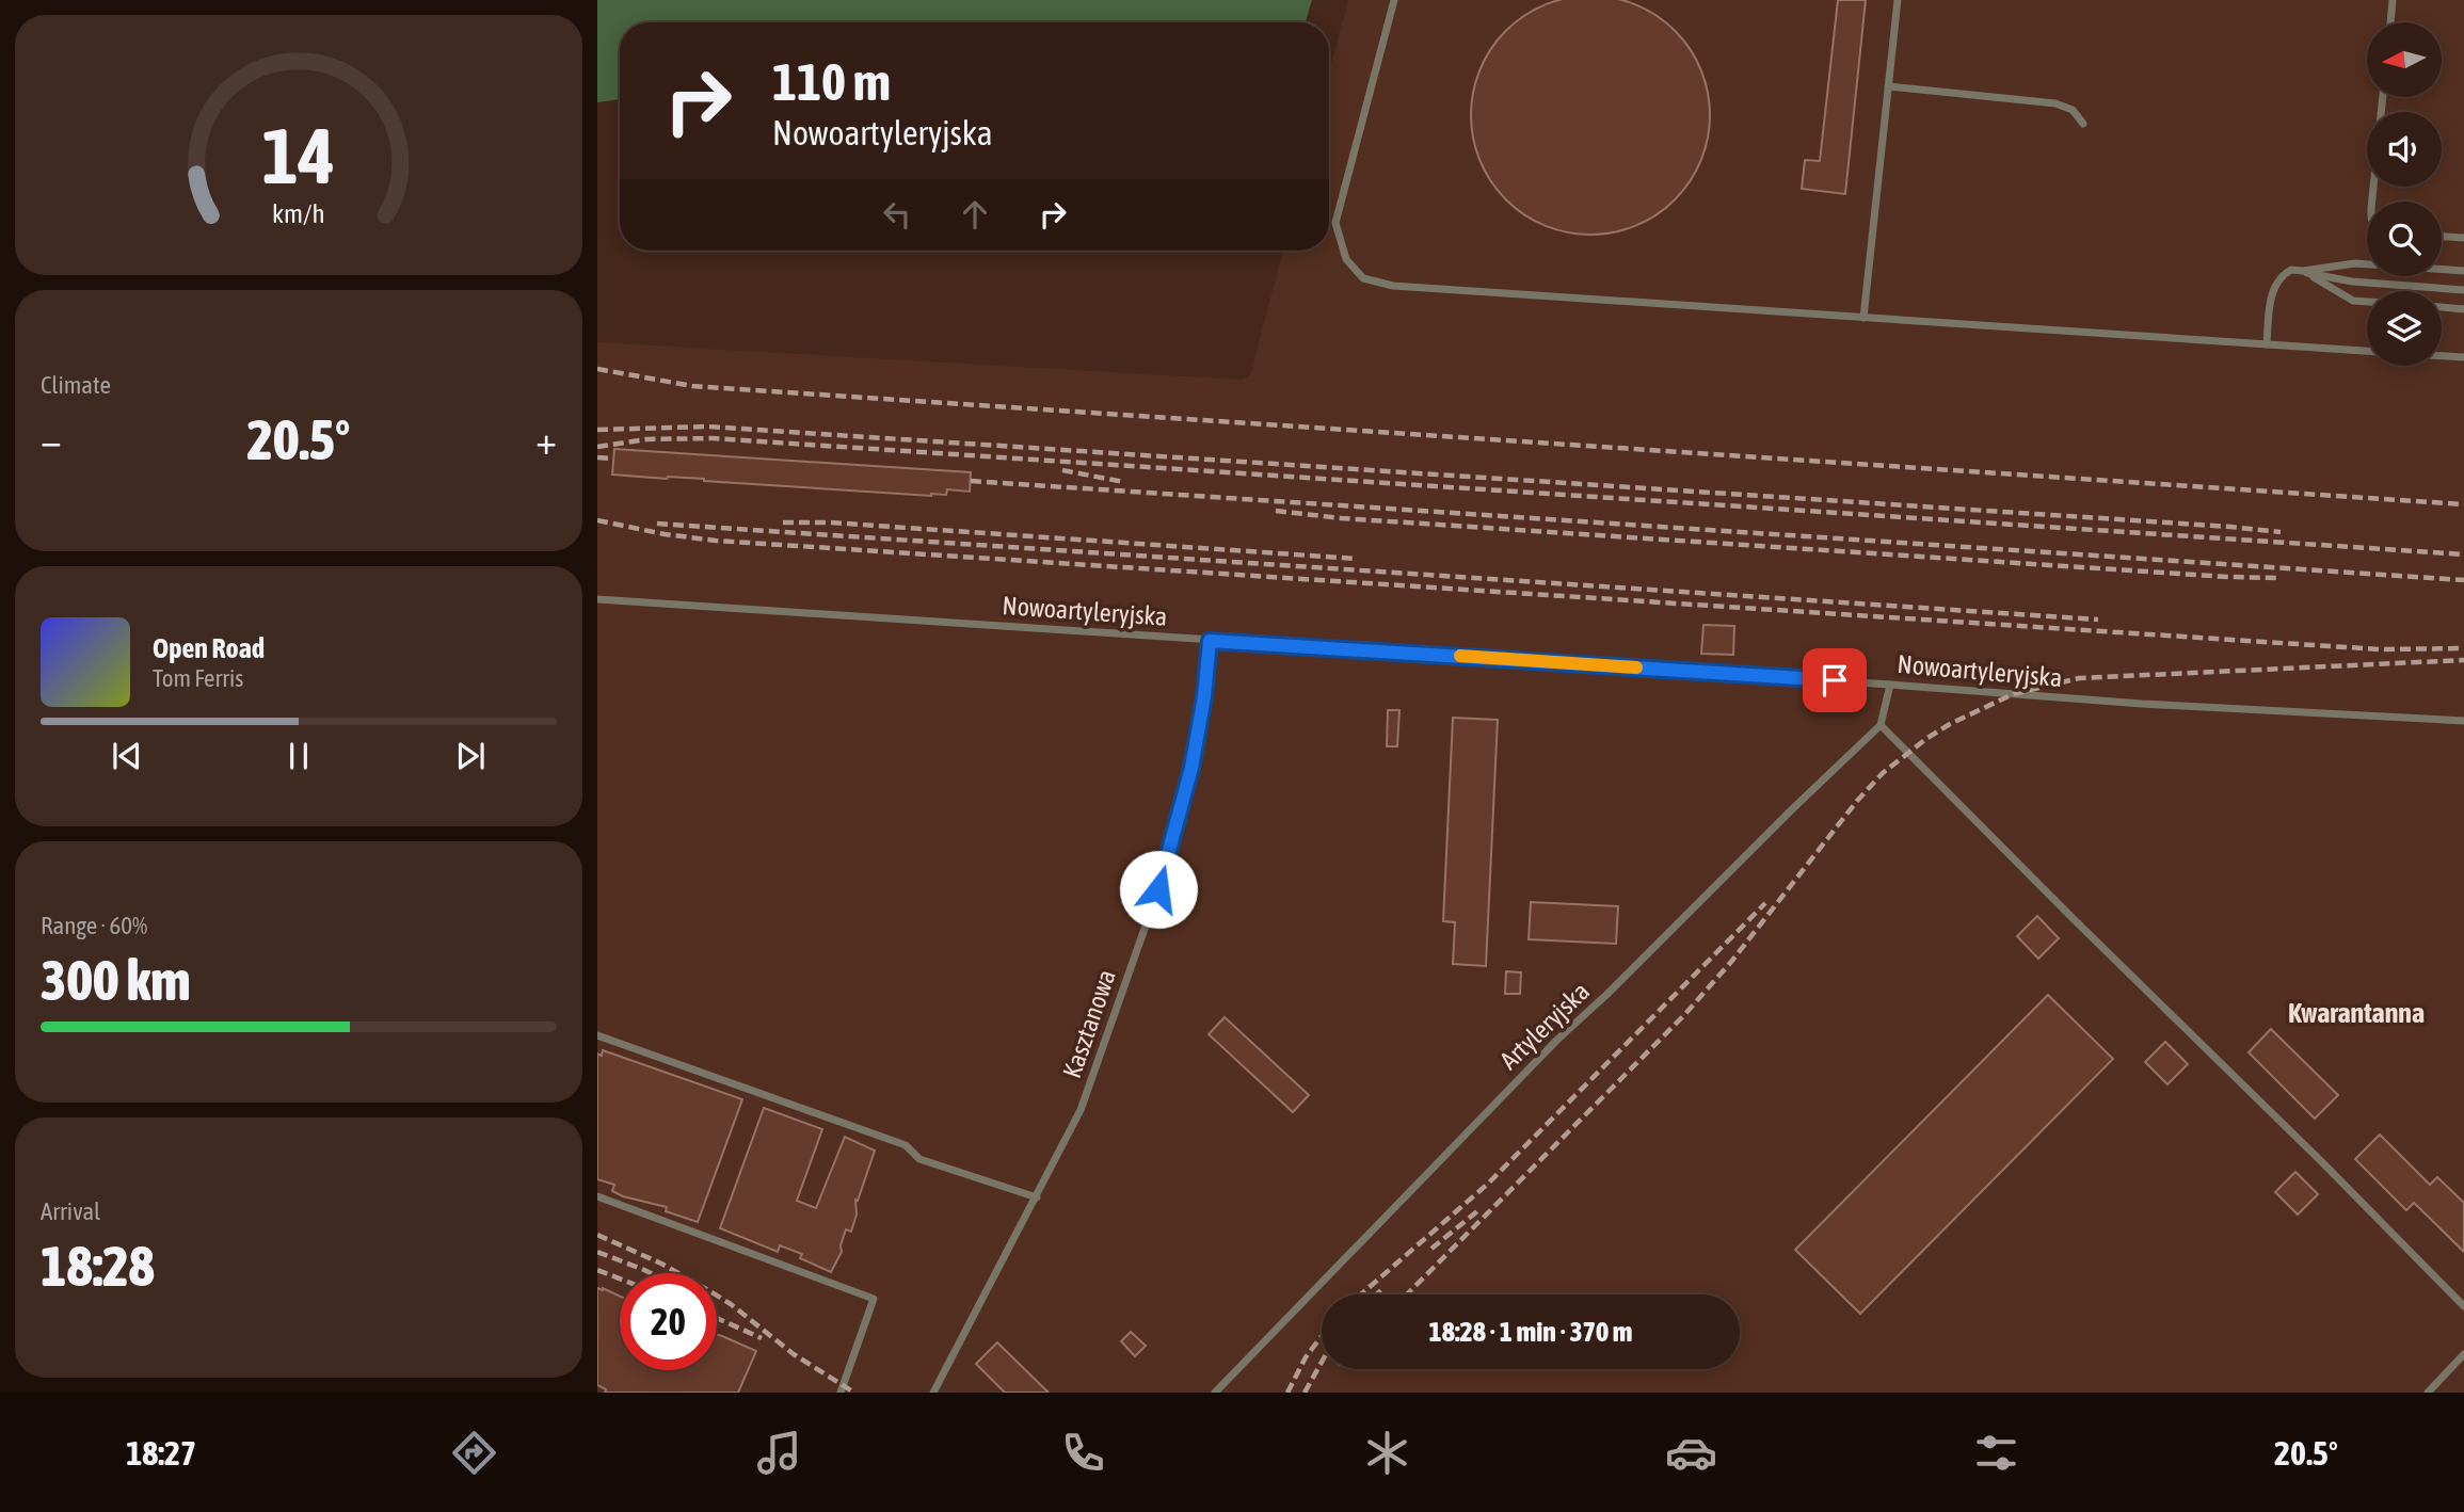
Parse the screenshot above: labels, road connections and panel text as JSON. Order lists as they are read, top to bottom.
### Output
{
  "streets": {
    "lane": ["Nowoartyleryjska", "Kasztanowa", "Artyleryjska"]
  },
  "crossings": [
    ["Nowoartyleryjska", "Kasztanowa"]
  ],
  "districts": ["Kwarantanna"],
  "north": "left",
  "page": {
    "turn": ["110 m", "Nowoartyleryjska"],
    "tile": [
      "Climate",
      ["Range · 60%", "300 km"],
      ["Arrival", "18:28"]
    ],
    "heat": ["−", "20.5°", "+"],
    "song": ["Open Road", "Tom Ferris"],
    "limit": "20",
    "trip": "18:28 · 1 min · 370 m",
    "tabs": ["18:27", "20.5°"],
    "gauge": ["14", "km/h"]
  }
}
